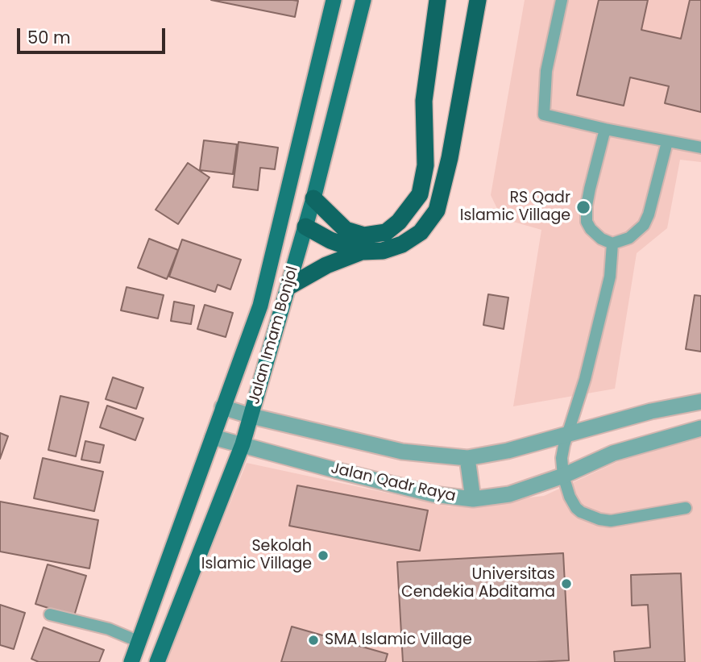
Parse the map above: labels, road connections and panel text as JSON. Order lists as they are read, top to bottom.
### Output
{
  "streets": {
    "main road": ["Jalan Imam Bonjol"],
    "street": ["Jalan Qadr Raya"]
  },
  "crossings": [
    ["Jalan Imam Bonjol", "Jalan Qadr Raya"]
  ],
  "places": [
    "RS Qadr Islamic Village",
    "Sekolah Islamic Village",
    "Universitas Cendekia Abditama",
    "SMA Islamic Village"
  ],
  "scale_bar": "50 m"
}
